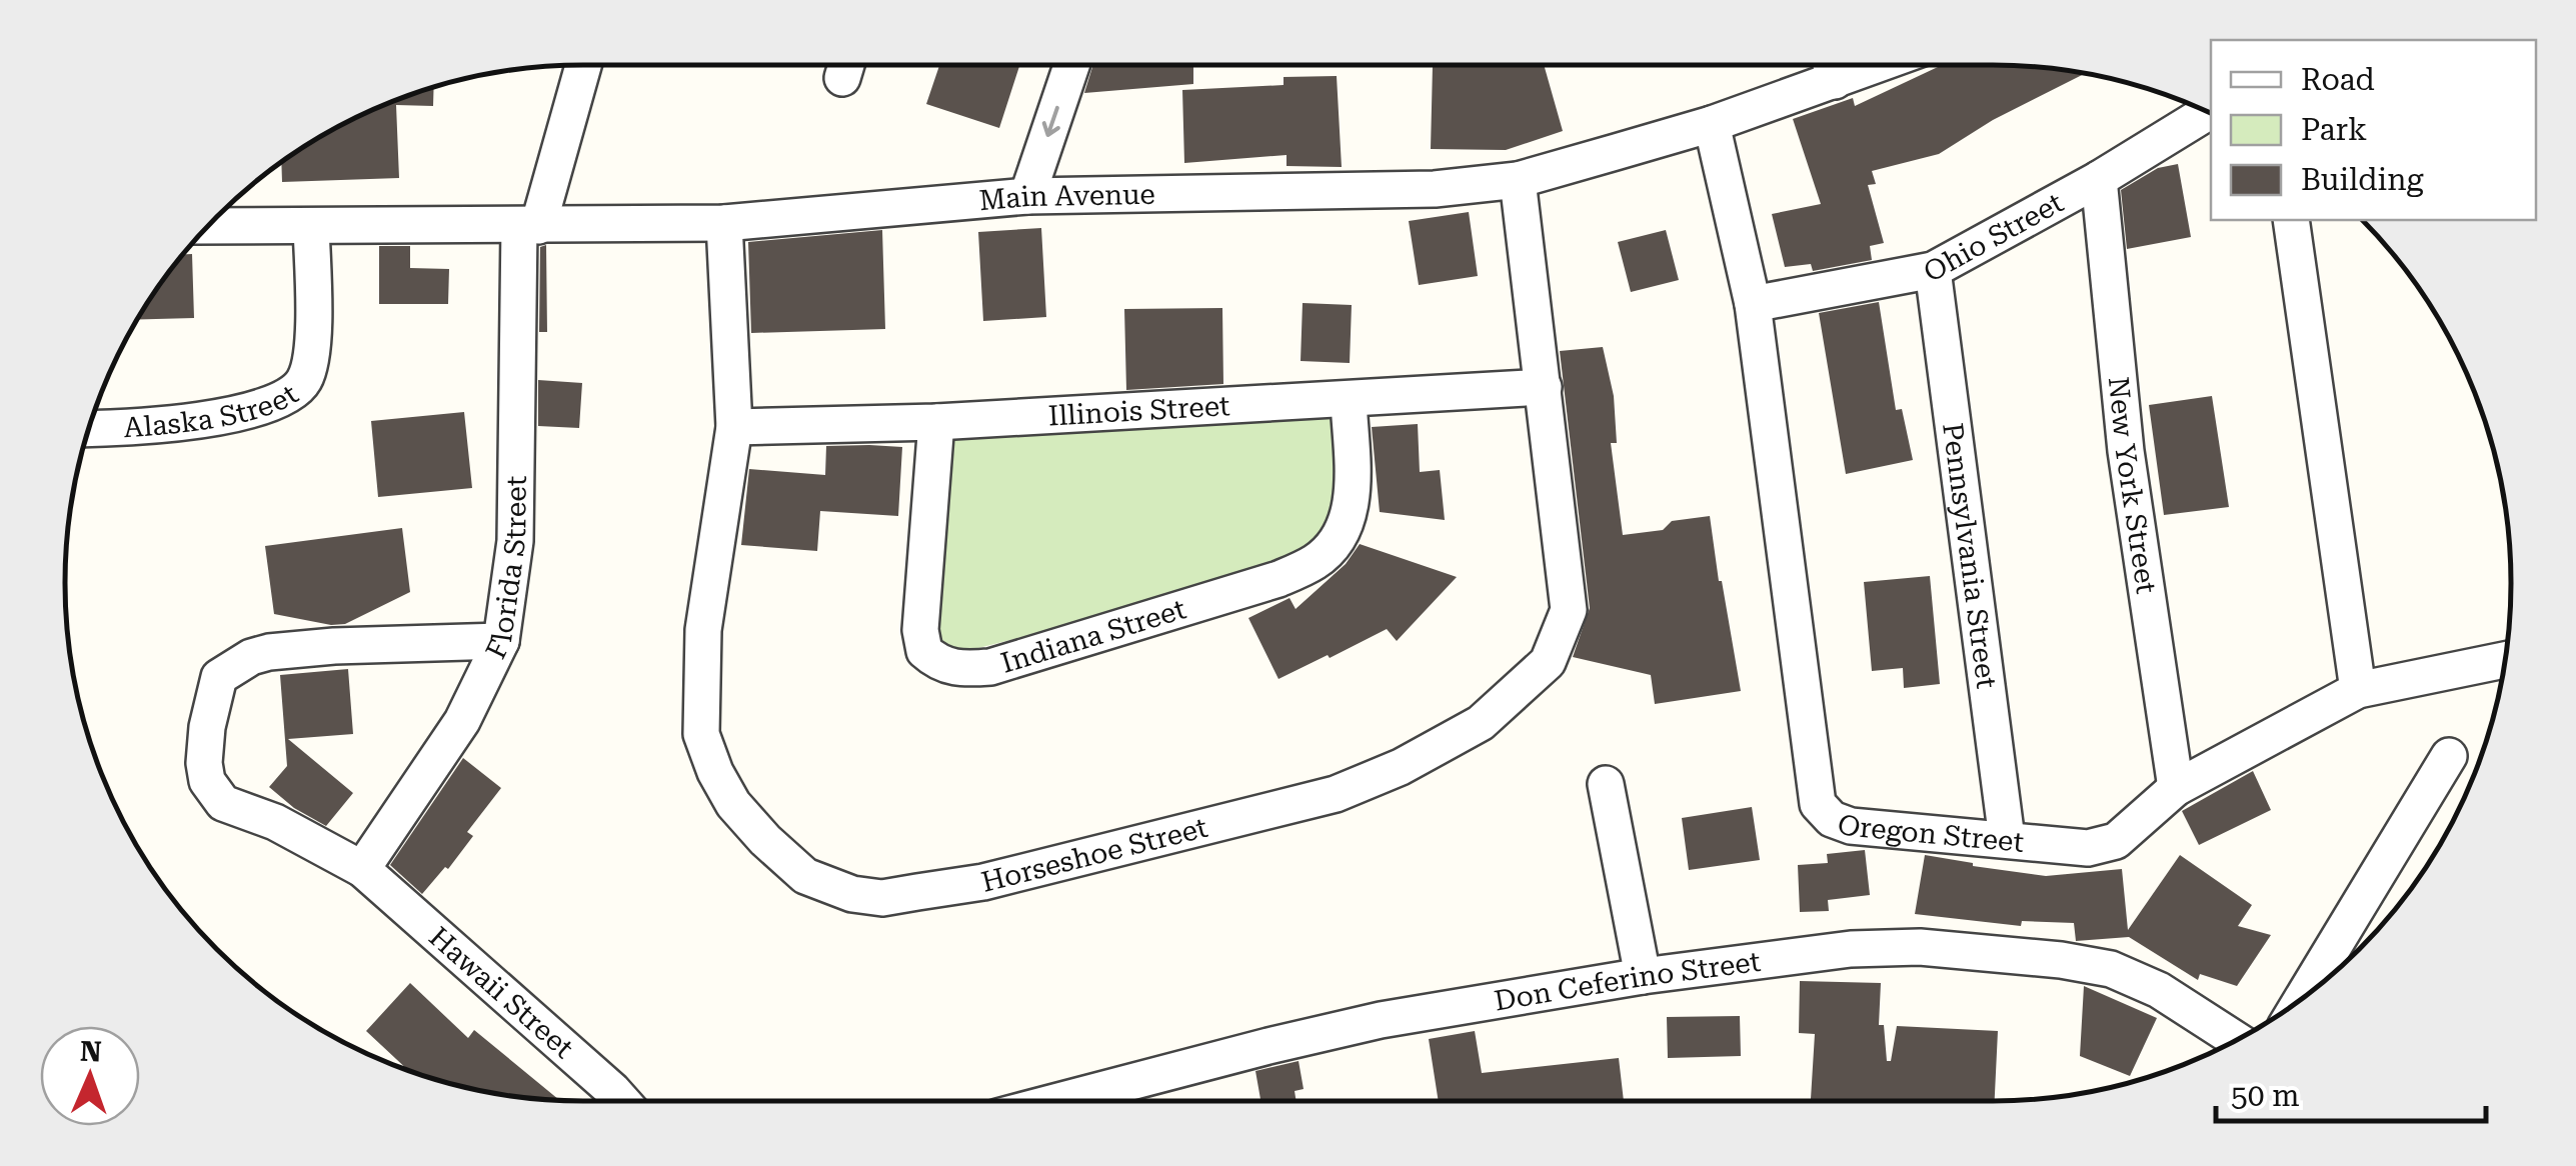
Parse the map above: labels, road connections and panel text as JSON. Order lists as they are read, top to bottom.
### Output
{
  "streets": {
    "street": [
      "Main Avenue",
      "Ohio Street",
      "Alaska Street",
      "Illinois Street",
      "New York Street",
      "Pennsylvania Street",
      "Florida Street",
      "Indiana Street",
      "Oregon Street",
      "Horseshoe Street",
      "Don Ceferino Street",
      "Hawaii Street"
    ]
  },
  "crossings": [
    ["Main Avenue", "Alaska Street"],
    ["Main Avenue", "Florida Street"],
    ["Main Avenue", "Oregon Street"],
    ["Main Avenue", "Horseshoe Street"],
    ["Ohio Street", "New York Street"],
    ["Ohio Street", "Pennsylvania Street"],
    ["Ohio Street", "Oregon Street"],
    ["Illinois Street", "Indiana Street"],
    ["Illinois Street", "Horseshoe Street"],
    ["New York Street", "Oregon Street"],
    ["Pennsylvania Street", "Oregon Street"],
    ["Florida Street", "Hawaii Street"]
  ],
  "legend": ["Road", "Park", "Building"],
  "scale_bar": "50 m",
  "north": "top"
}
